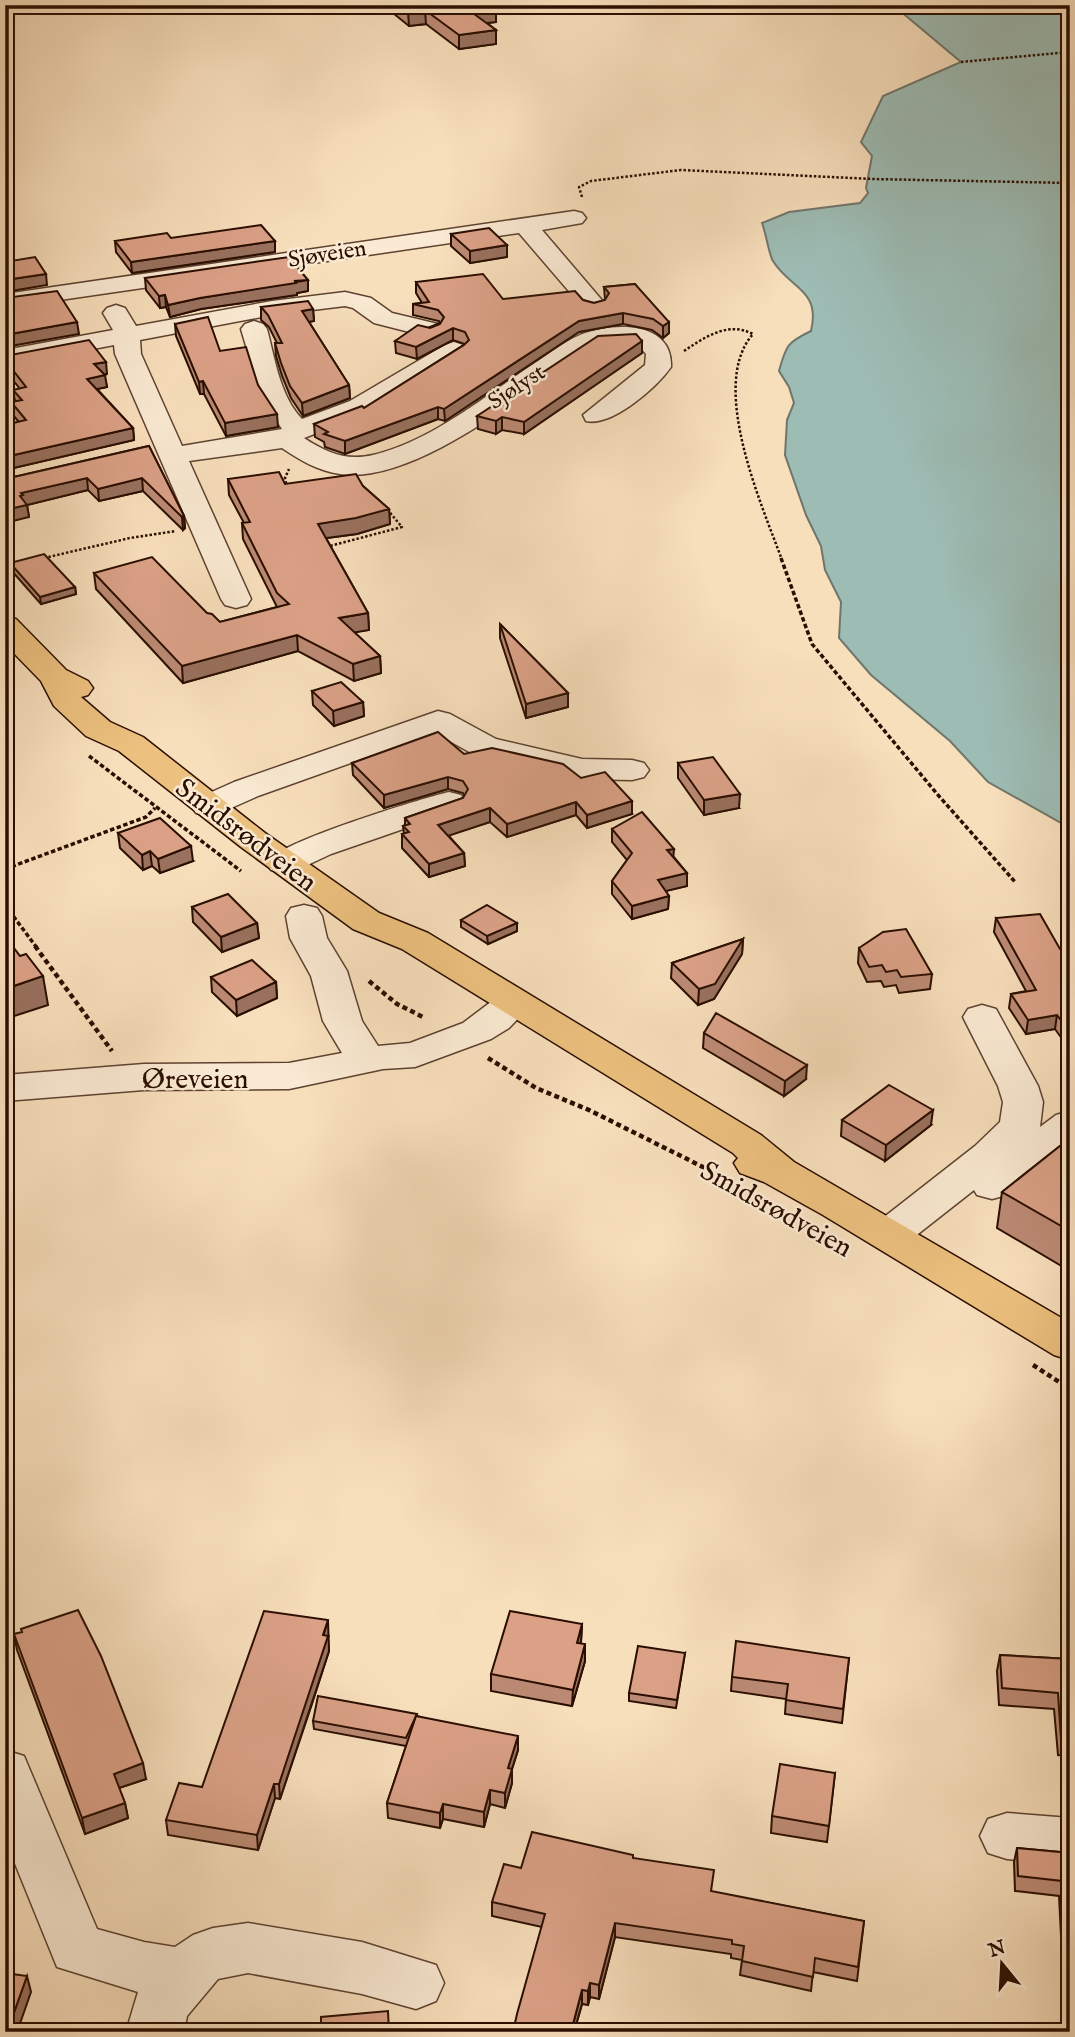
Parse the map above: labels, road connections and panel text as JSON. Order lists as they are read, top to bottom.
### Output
{
  "streets": {
    "main road": ["Smidsrødveien"],
    "street": ["Sjøveien", "Sjølyst", "Øreveien"]
  },
  "crossings": [
    ["Smidsrødveien", "Øreveien"]
  ],
  "north": "top"
}
